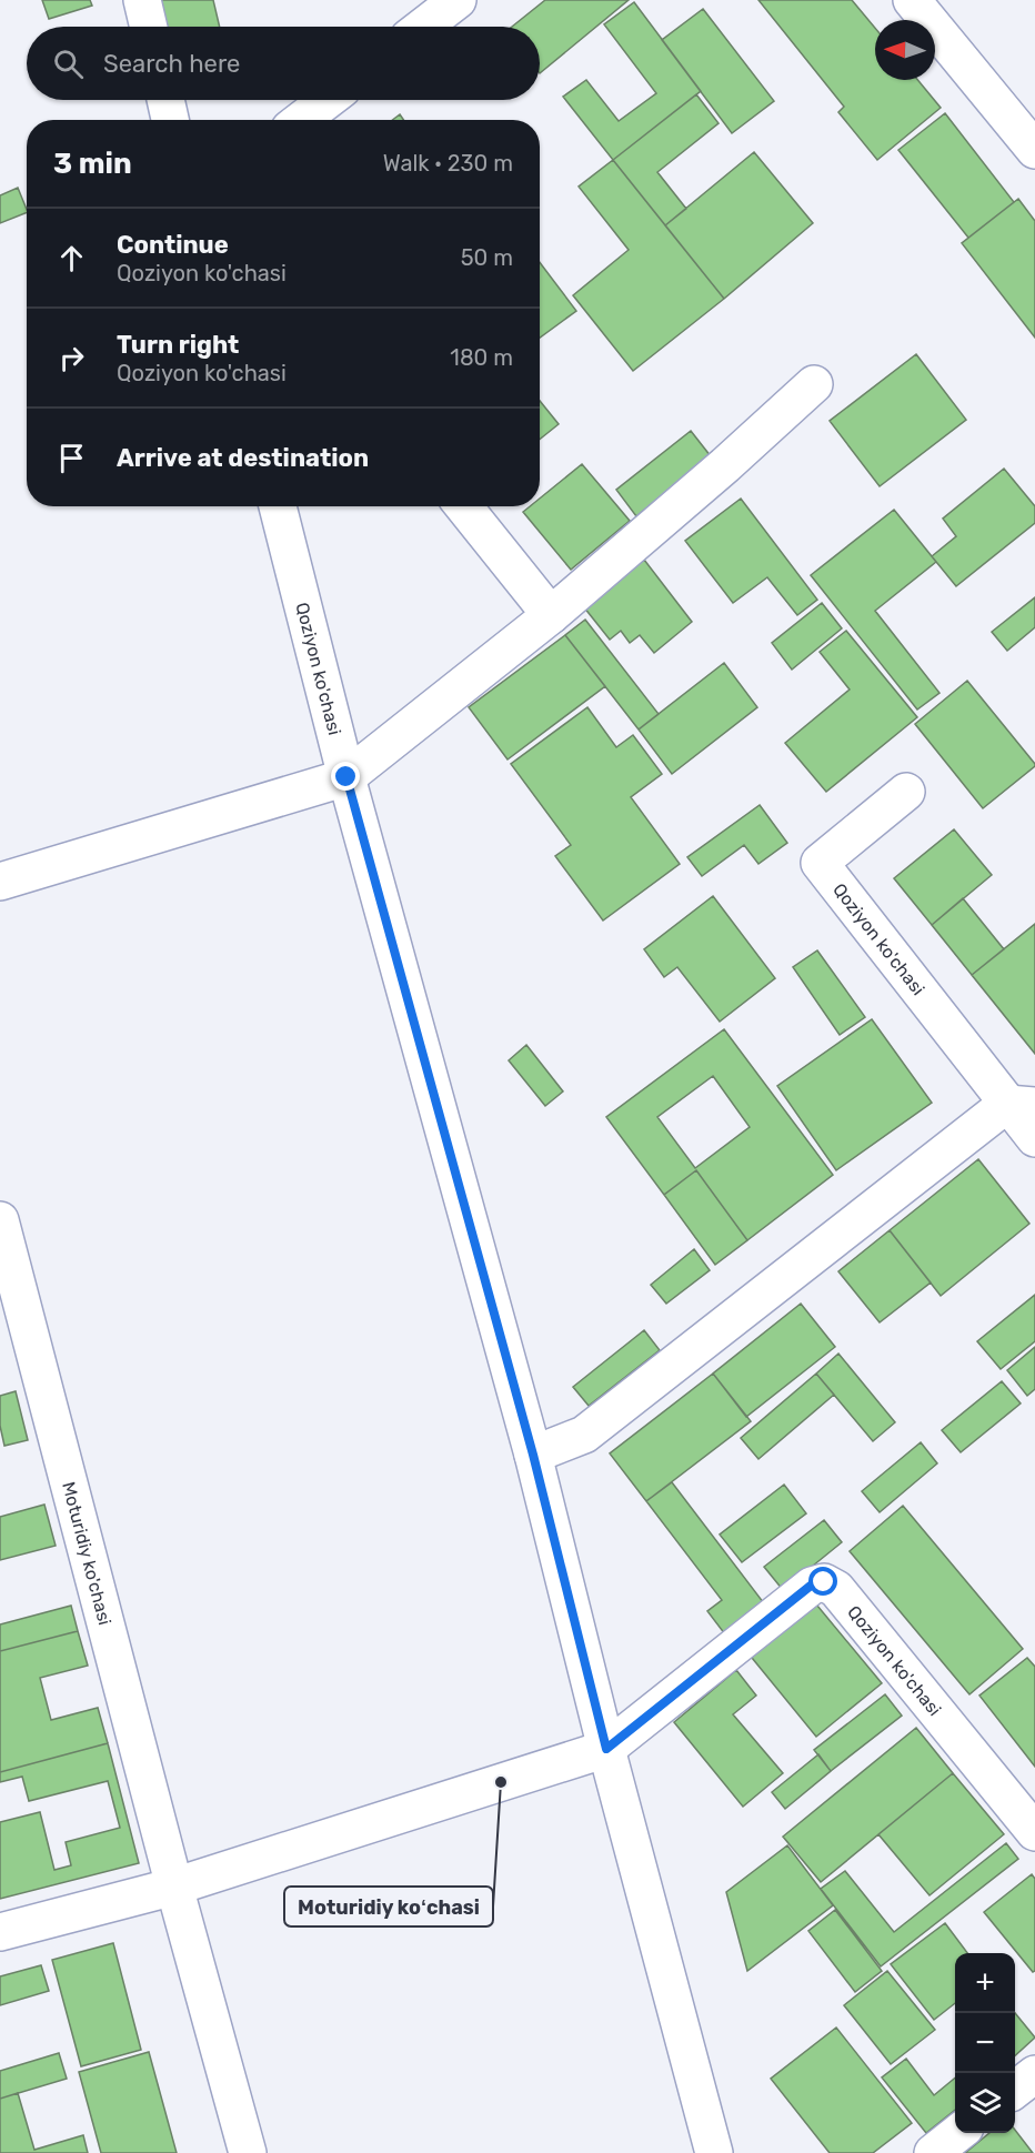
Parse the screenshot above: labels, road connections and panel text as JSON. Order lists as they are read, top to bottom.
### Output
{
  "streets": {
    "street": ["Qoziyon ko'chasi", "Moturidiy ko'chasi"]
  },
  "places": ["Moturidiy koʻchasi"],
  "north": "left",
  "page": {
    "search": "Search here",
    "heading": ["3 min", "Walk · 230 m"],
    "list": [
      ["Continue", "Qoziyon ko'chasi", "50 m"],
      ["Turn right", "Qoziyon ko'chasi", "180 m"],
      "Arrive at destination"
    ],
    "map_buttons": ["+", "−"]
  }
}
